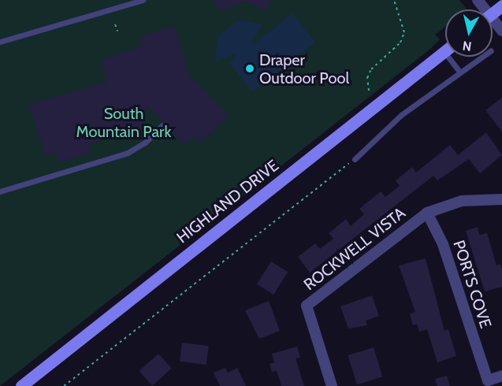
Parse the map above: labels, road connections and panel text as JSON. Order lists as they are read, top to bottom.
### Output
{
  "streets": {
    "main road": ["HIGHLAND DRIVE"],
    "street": ["ROCKWELL VISTA", "PORTS COVE"]
  },
  "crossings": [
    ["ROCKWELL VISTA", "PORTS COVE"]
  ],
  "parks": ["South Mountain Park"],
  "places": ["Draper Outdoor Pool"],
  "north": "bottom"
}
